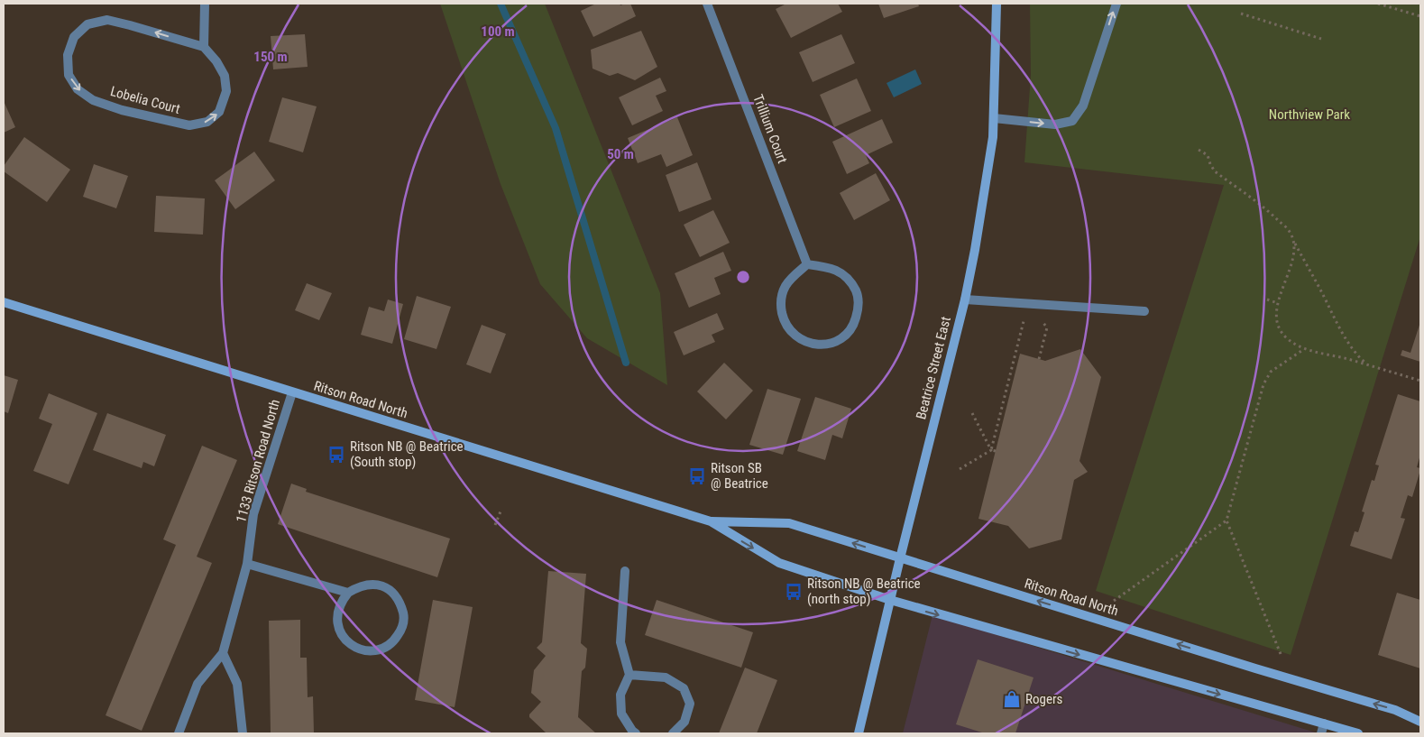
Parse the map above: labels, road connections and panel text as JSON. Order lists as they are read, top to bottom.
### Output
{
  "streets": {
    "main road": ["Beatrice Street East", "Ritson Road North"],
    "street": ["Lobelia Court", "Trillium Court", "1133 Ritson Road North"]
  },
  "crossings": [
    ["Beatrice Street East", "Ritson Road North"],
    ["Ritson Road North", "1133 Ritson Road North"]
  ],
  "parks": ["Northview Park"],
  "places": {
    "bus stop": ["Ritson NB @ Beatrice (South stop)", "Ritson SB @ Beatrice", "Ritson NB @ Beatrice (north stop)"],
    "shop": ["Rogers"]
  },
  "rings": ["100 m", "150 m", "50 m"]
}
